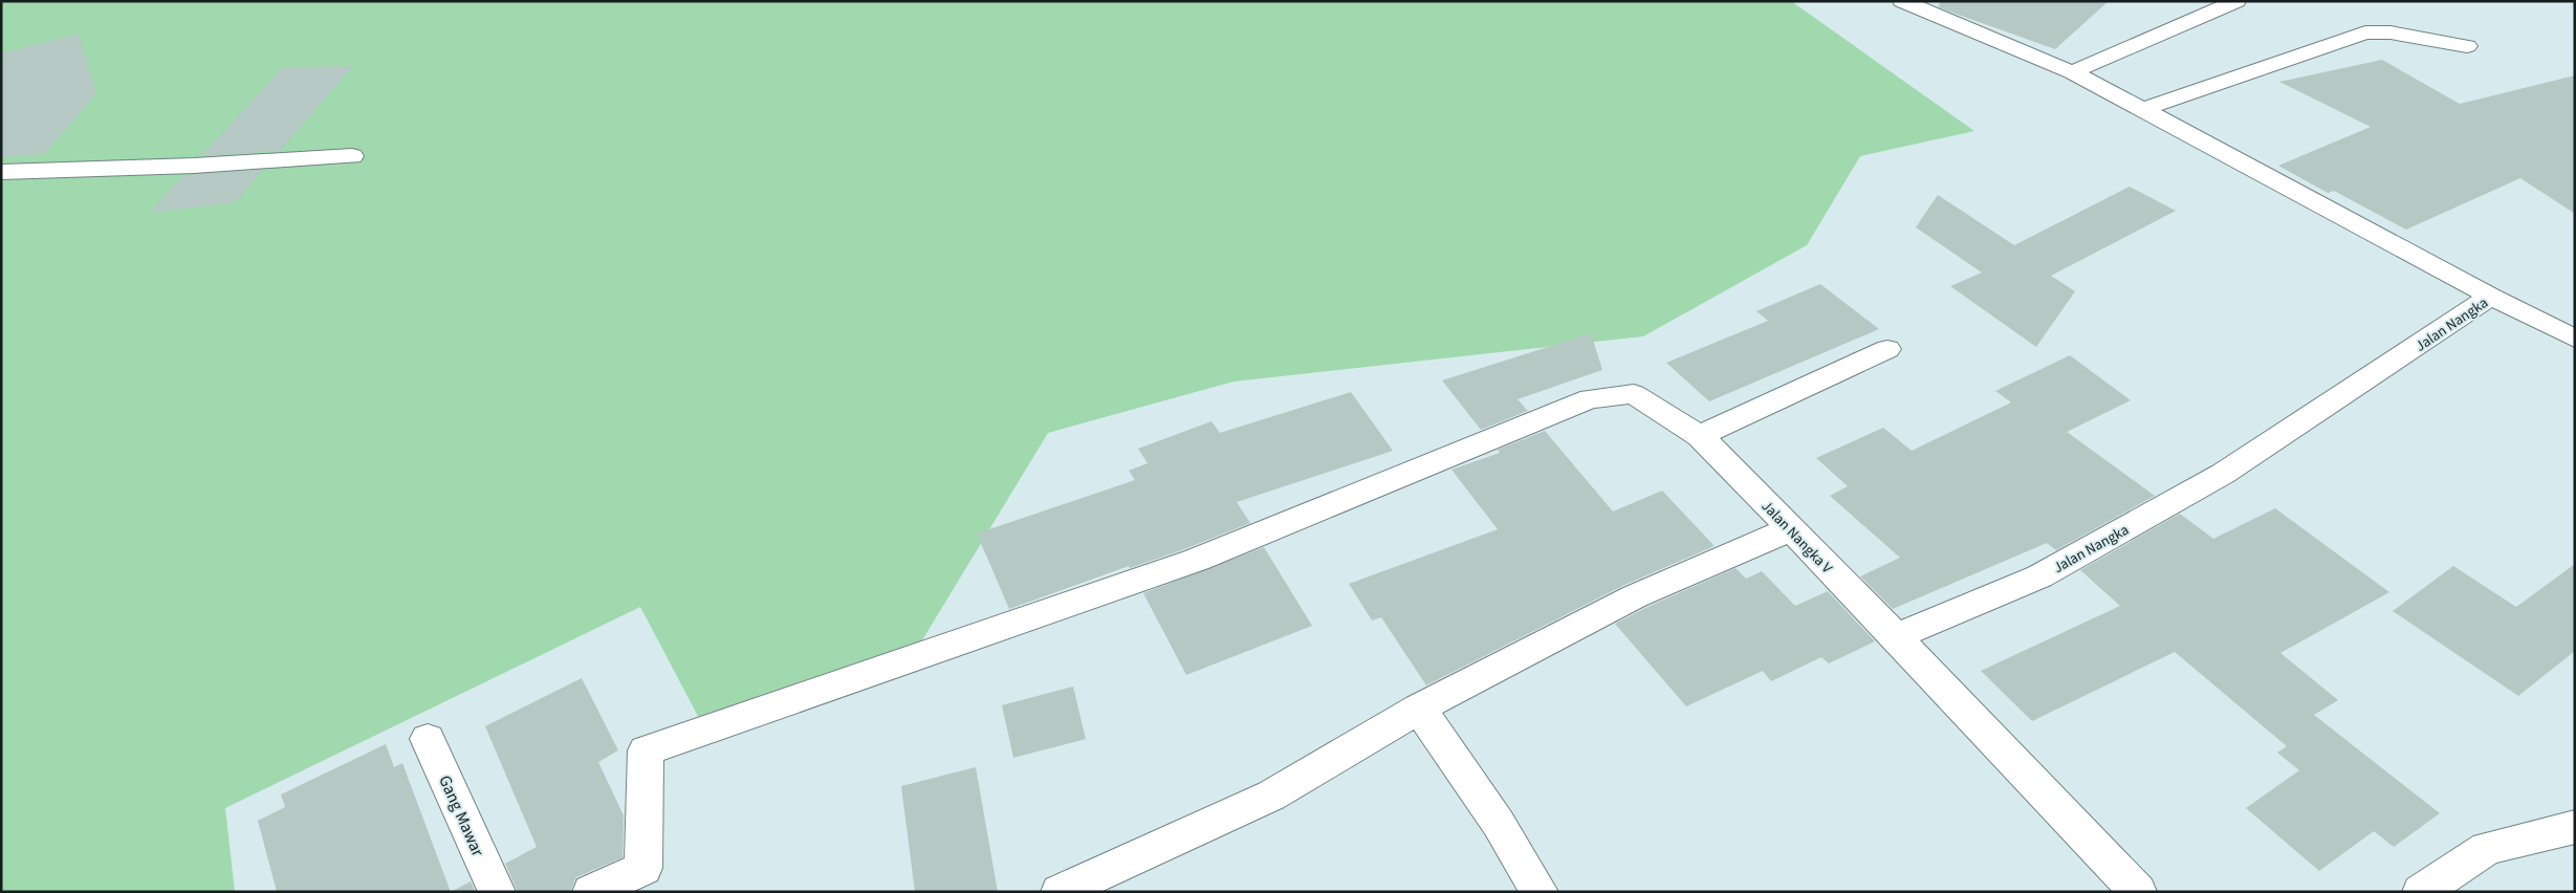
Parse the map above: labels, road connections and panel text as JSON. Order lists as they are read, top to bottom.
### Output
{
  "streets": {
    "street": ["Jalan Nangka", "Jalan Nangka V", "Gang Mawar"]
  },
  "crossings": [
    ["Jalan Nangka", "Jalan Nangka V"]
  ]
}
